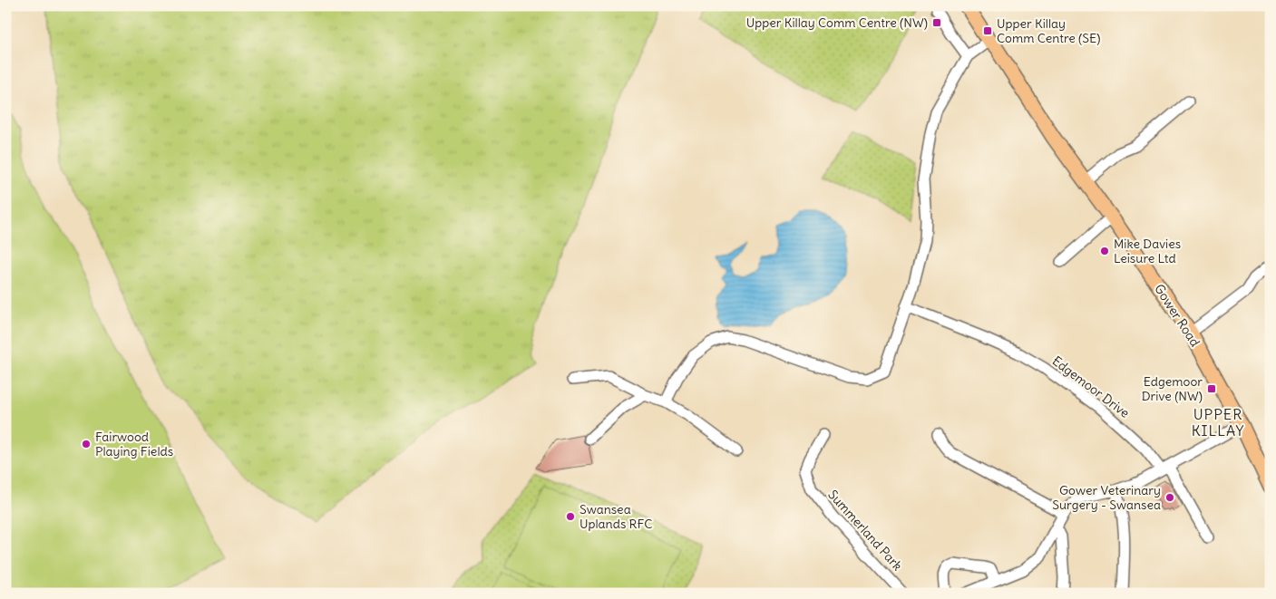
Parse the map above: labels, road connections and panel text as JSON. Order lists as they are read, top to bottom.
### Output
{
  "streets": {
    "main road": ["Gower Road"],
    "street": ["Edgemoor Drive", "Summerland Park"]
  },
  "districts": ["UPPER KILLAY"],
  "places": {
    "transit": ["Upper Killay Comm Centre (NW)", "Upper Killay Comm Centre (SE)", "Edgemoor Drive (NW)"],
    "other": [
      "Mike Davies Leisure Ltd",
      "Fairwood Playing Fields",
      "Gower Veterinary Surgery - Swansea",
      "Swansea Uplands RFC"
    ]
  }
}
